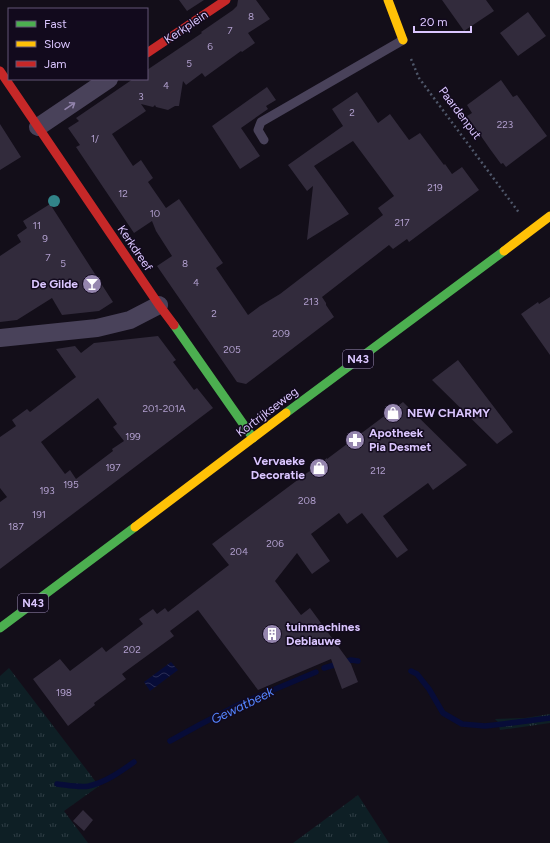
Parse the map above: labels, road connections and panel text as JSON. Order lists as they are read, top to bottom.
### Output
{
  "streets": {
    "main road": [
      "Kerkplein",
      "Kerkdreef",
      "N43",
      "Kortrijkseweg"
    ],
    "path": ["Paardenput"]
  },
  "crossings": [
    ["Paardenput", "Kortrijkseweg"],
    ["Kerkdreef", "Kortrijkseweg"]
  ],
  "water": ["Gewatbeek"],
  "places": {
    "bar": ["De Gilde"],
    "shop": ["NEW CHARMY", "Vervaeke Decoratie"],
    "pharmacy": ["Apotheek Pia Desmet"],
    "building": ["tuinmachines Deblauwe"]
  },
  "house_numbers": [
    "8",
    "7",
    "6",
    "5",
    "4",
    "3",
    "2",
    "223",
    "1/",
    "219",
    "12",
    "10",
    "217",
    "11",
    "9",
    "7",
    "5",
    "8",
    "4",
    "213",
    "2",
    "209",
    "205",
    "201-201A",
    "199",
    "197",
    "212",
    "195",
    "193",
    "208",
    "191",
    "187",
    "206",
    "204",
    "202",
    "198"
  ],
  "legend": ["Fast", "Slow", "Jam"],
  "scale_bar": "20 m"
}
